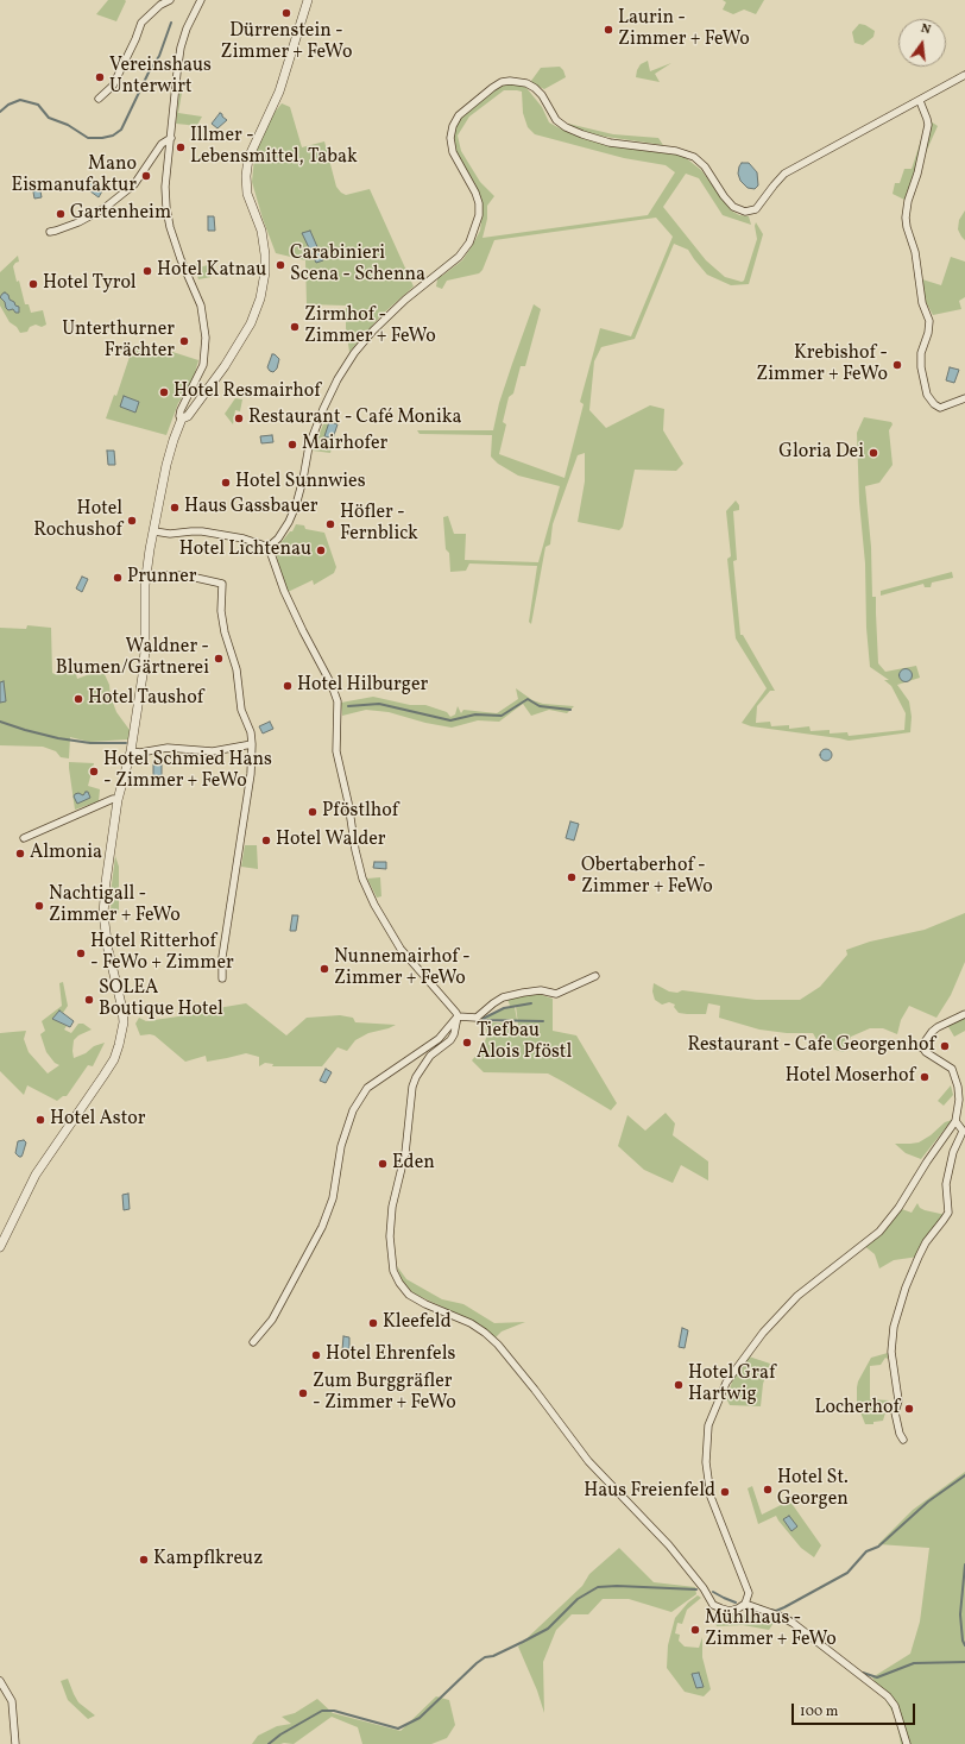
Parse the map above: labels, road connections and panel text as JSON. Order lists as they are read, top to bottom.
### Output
{
  "places": [
    "Dürrenstein - Zimmer + FeWo",
    "Laurin - Zimmer + FeWo",
    "Vereinshaus Unterwirt",
    "Illmer - Lebensmittel, Tabak",
    "Mano Eismanufaktur",
    "Gartenheim",
    "Carabinieri Scena - Schenna",
    "Hotel Katnau",
    "Hotel Tyrol",
    "Zirmhof - Zimmer + FeWo",
    "Unterthurner Frächter",
    "Krebishof - Zimmer + FeWo",
    "Hotel Resmairhof",
    "Restaurant - Café Monika",
    "Mairhofer",
    "Gloria Dei",
    "Hotel Sunnwies",
    "Haus Gassbauer",
    "Hotel Rochushof",
    "Höfler - Fernblick",
    "Hotel Lichtenau",
    "Prunner",
    "Waldner - Blumen/Gärtnerei",
    "Hotel Hilburger",
    "Hotel Taushof",
    "Hotel Schmied Hans - Zimmer + FeWo",
    "Pföstlhof",
    "Hotel Walder",
    "Almonia",
    "Obertaberhof - Zimmer + FeWo",
    "Nachtigall - Zimmer + FeWo",
    "Hotel Ritterhof - FeWo + Zimmer",
    "Nunnemairhof - Zimmer + FeWo",
    "SOLEA Boutique Hotel",
    "Tiefbau Alois Pföstl",
    "Restaurant - Cafe Georgenhof",
    "Hotel Moserhof",
    "Hotel Astor",
    "Eden",
    "Kleefeld",
    "Hotel Ehrenfels",
    "Hotel Graf Hartwig",
    "Zum Burggräfler - Zimmer + FeWo",
    "Locherhof",
    "Hotel St. Georgen",
    "Haus Freienfeld",
    "Kampflkreuz",
    "Mühlhaus - Zimmer + FeWo"
  ],
  "scale_bar": "100 m",
  "north": "top"
}
